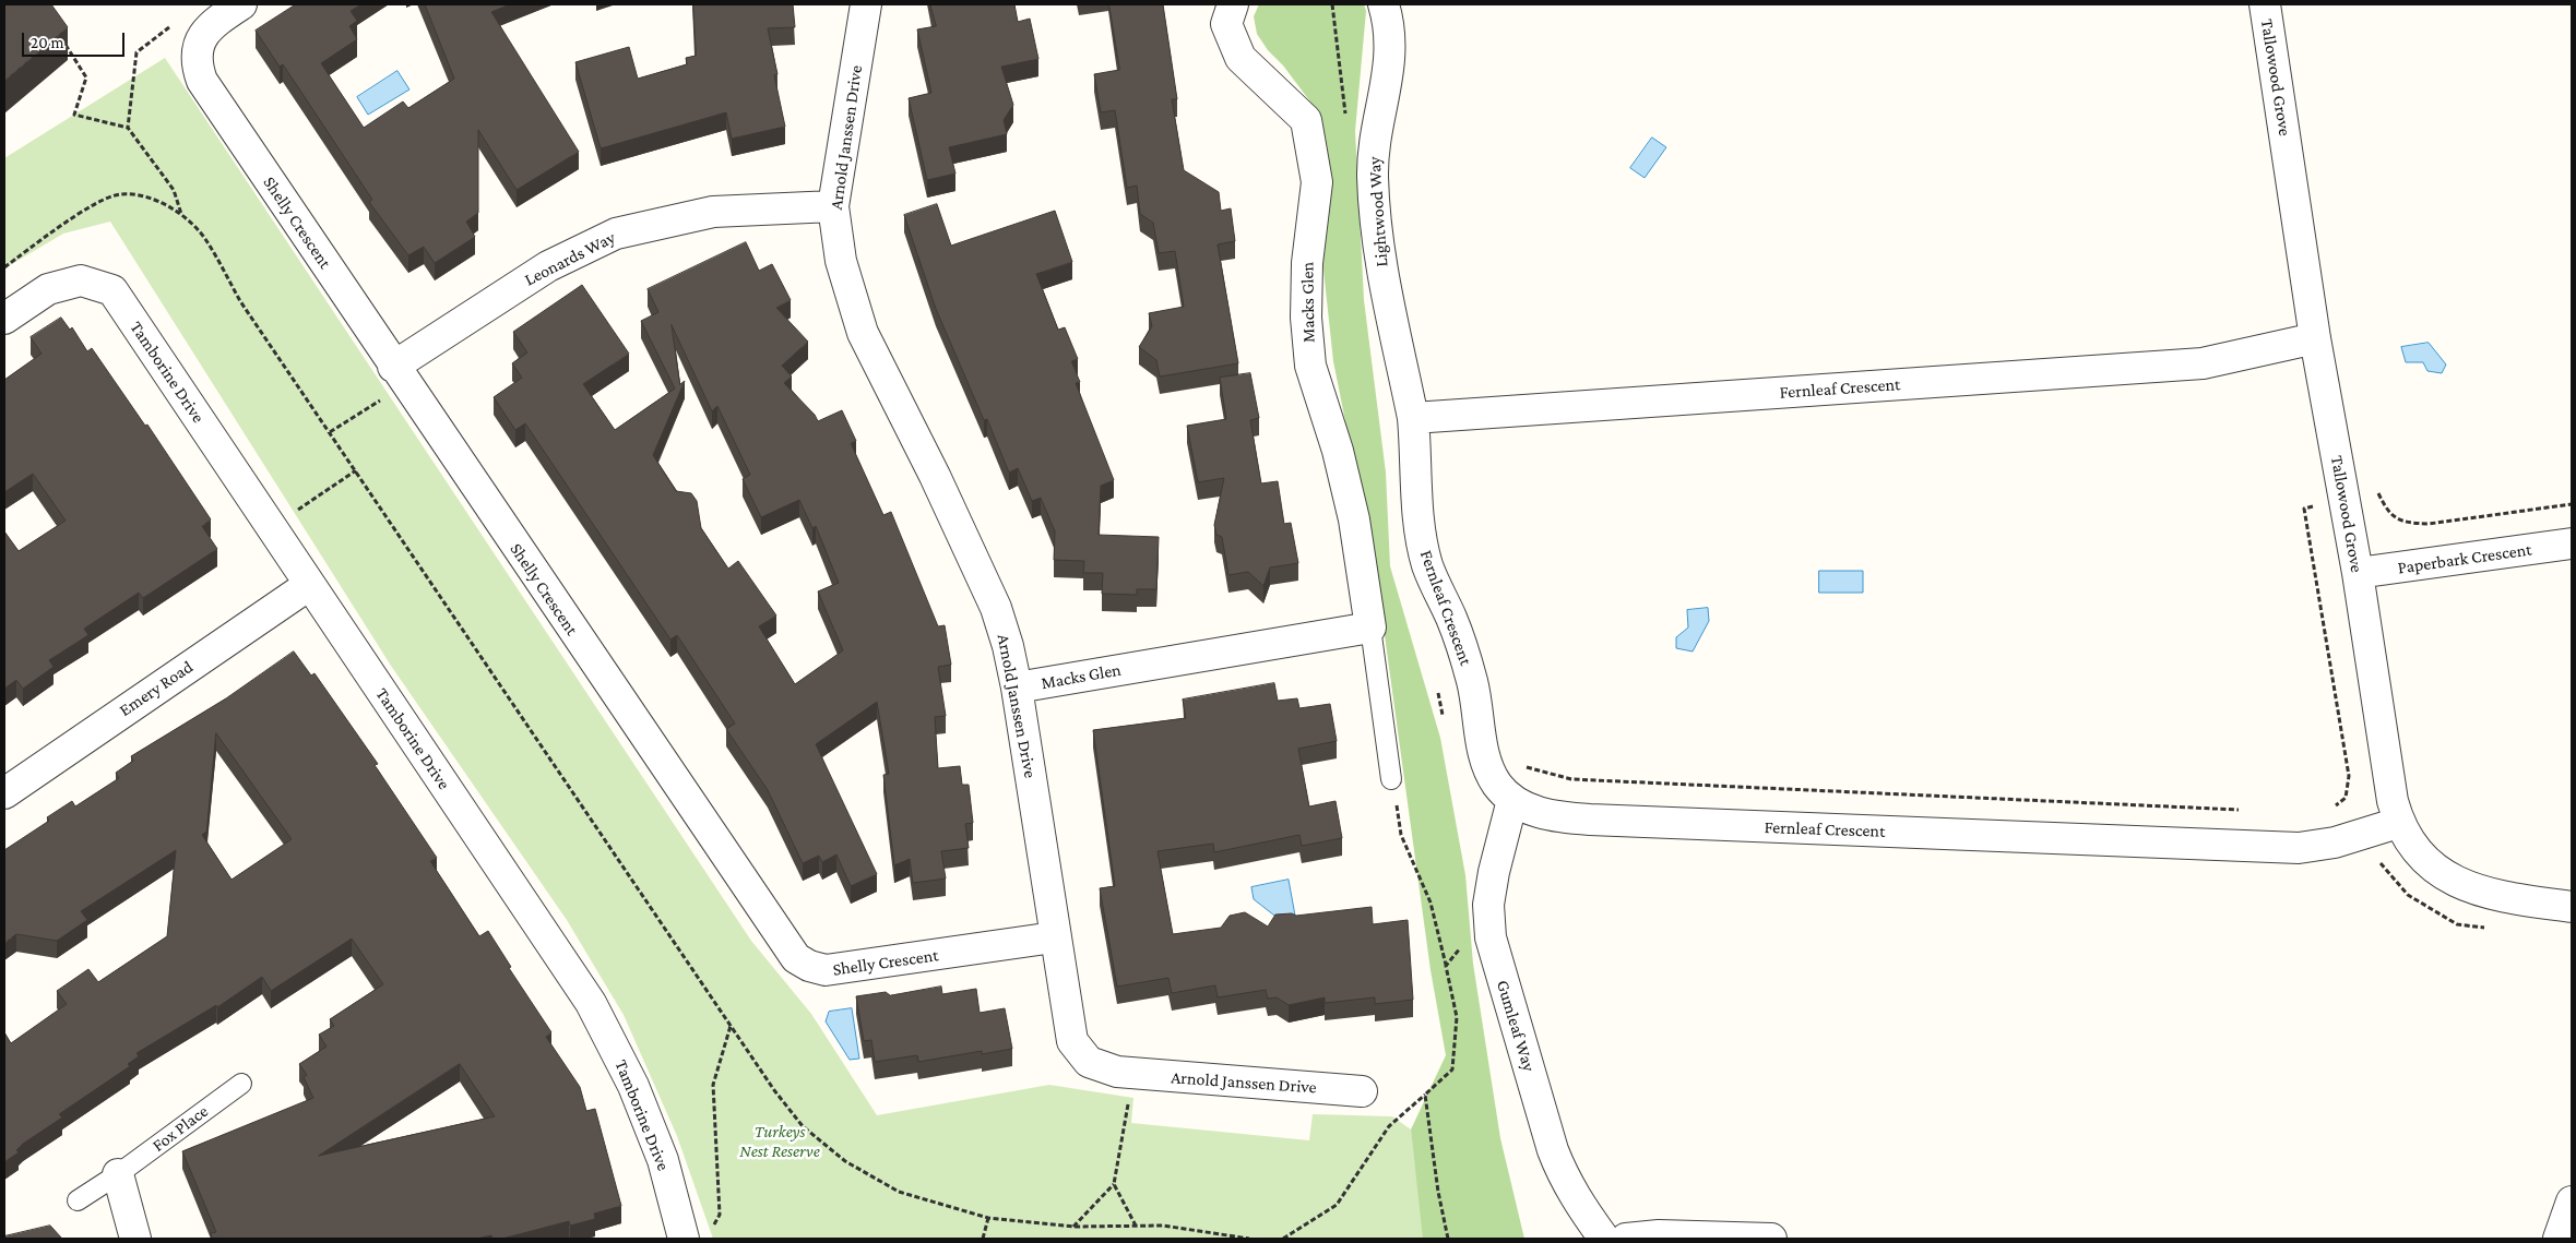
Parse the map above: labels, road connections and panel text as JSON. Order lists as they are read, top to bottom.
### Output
{
  "streets": {
    "street": [
      "Tallowood Grove",
      "Arnold Janssen Drive",
      "Lightwood Way",
      "Shelly Crescent",
      "Leonards Way",
      "Macks Glen",
      "Tamborine Drive",
      "Fernleaf Crescent",
      "Paperbark Crescent",
      "Emery Road",
      "Gumleaf Way"
    ],
    "lane": ["Fox Place"]
  },
  "crossings": [
    ["Tallowood Grove", "Fernleaf Crescent"],
    ["Tallowood Grove", "Paperbark Crescent"],
    ["Arnold Janssen Drive", "Shelly Crescent"],
    ["Arnold Janssen Drive", "Leonards Way"],
    ["Arnold Janssen Drive", "Macks Glen"],
    ["Lightwood Way", "Fernleaf Crescent"],
    ["Shelly Crescent", "Leonards Way"],
    ["Tamborine Drive", "Emery Road"],
    ["Fernleaf Crescent", "Gumleaf Way"]
  ],
  "parks": ["Turkeys Nest Reserve"],
  "scale_bar": "20 m"
}
